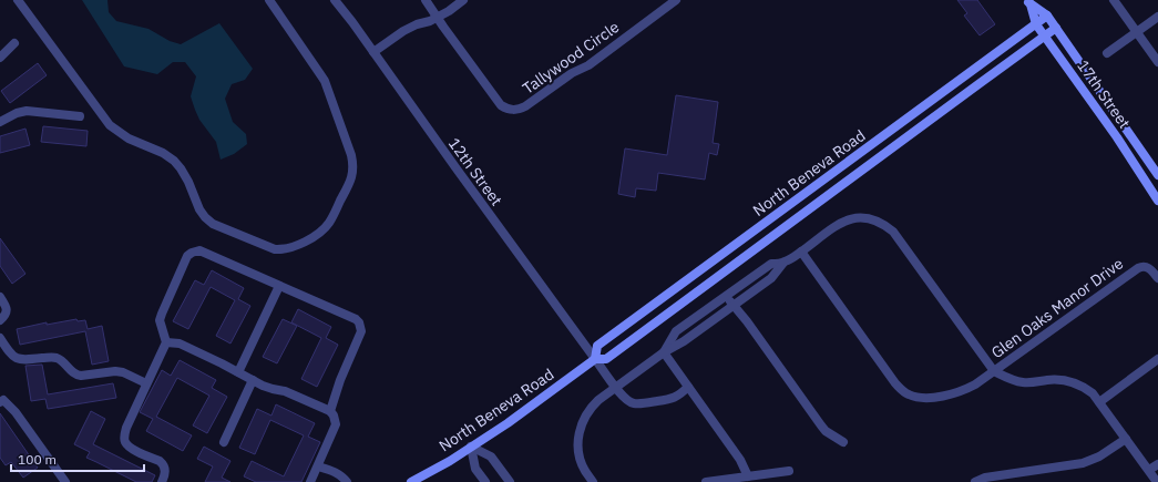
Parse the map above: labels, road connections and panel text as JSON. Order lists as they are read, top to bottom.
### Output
{
  "streets": {
    "main road": ["17th Street", "North Beneva Road"],
    "street": ["Tallywood Circle", "12th Street", "Glen Oaks Manor Drive"]
  },
  "crossings": [
    ["17th Street", "North Beneva Road"],
    ["12th Street", "North Beneva Road"]
  ],
  "scale_bar": "100 m"
}
